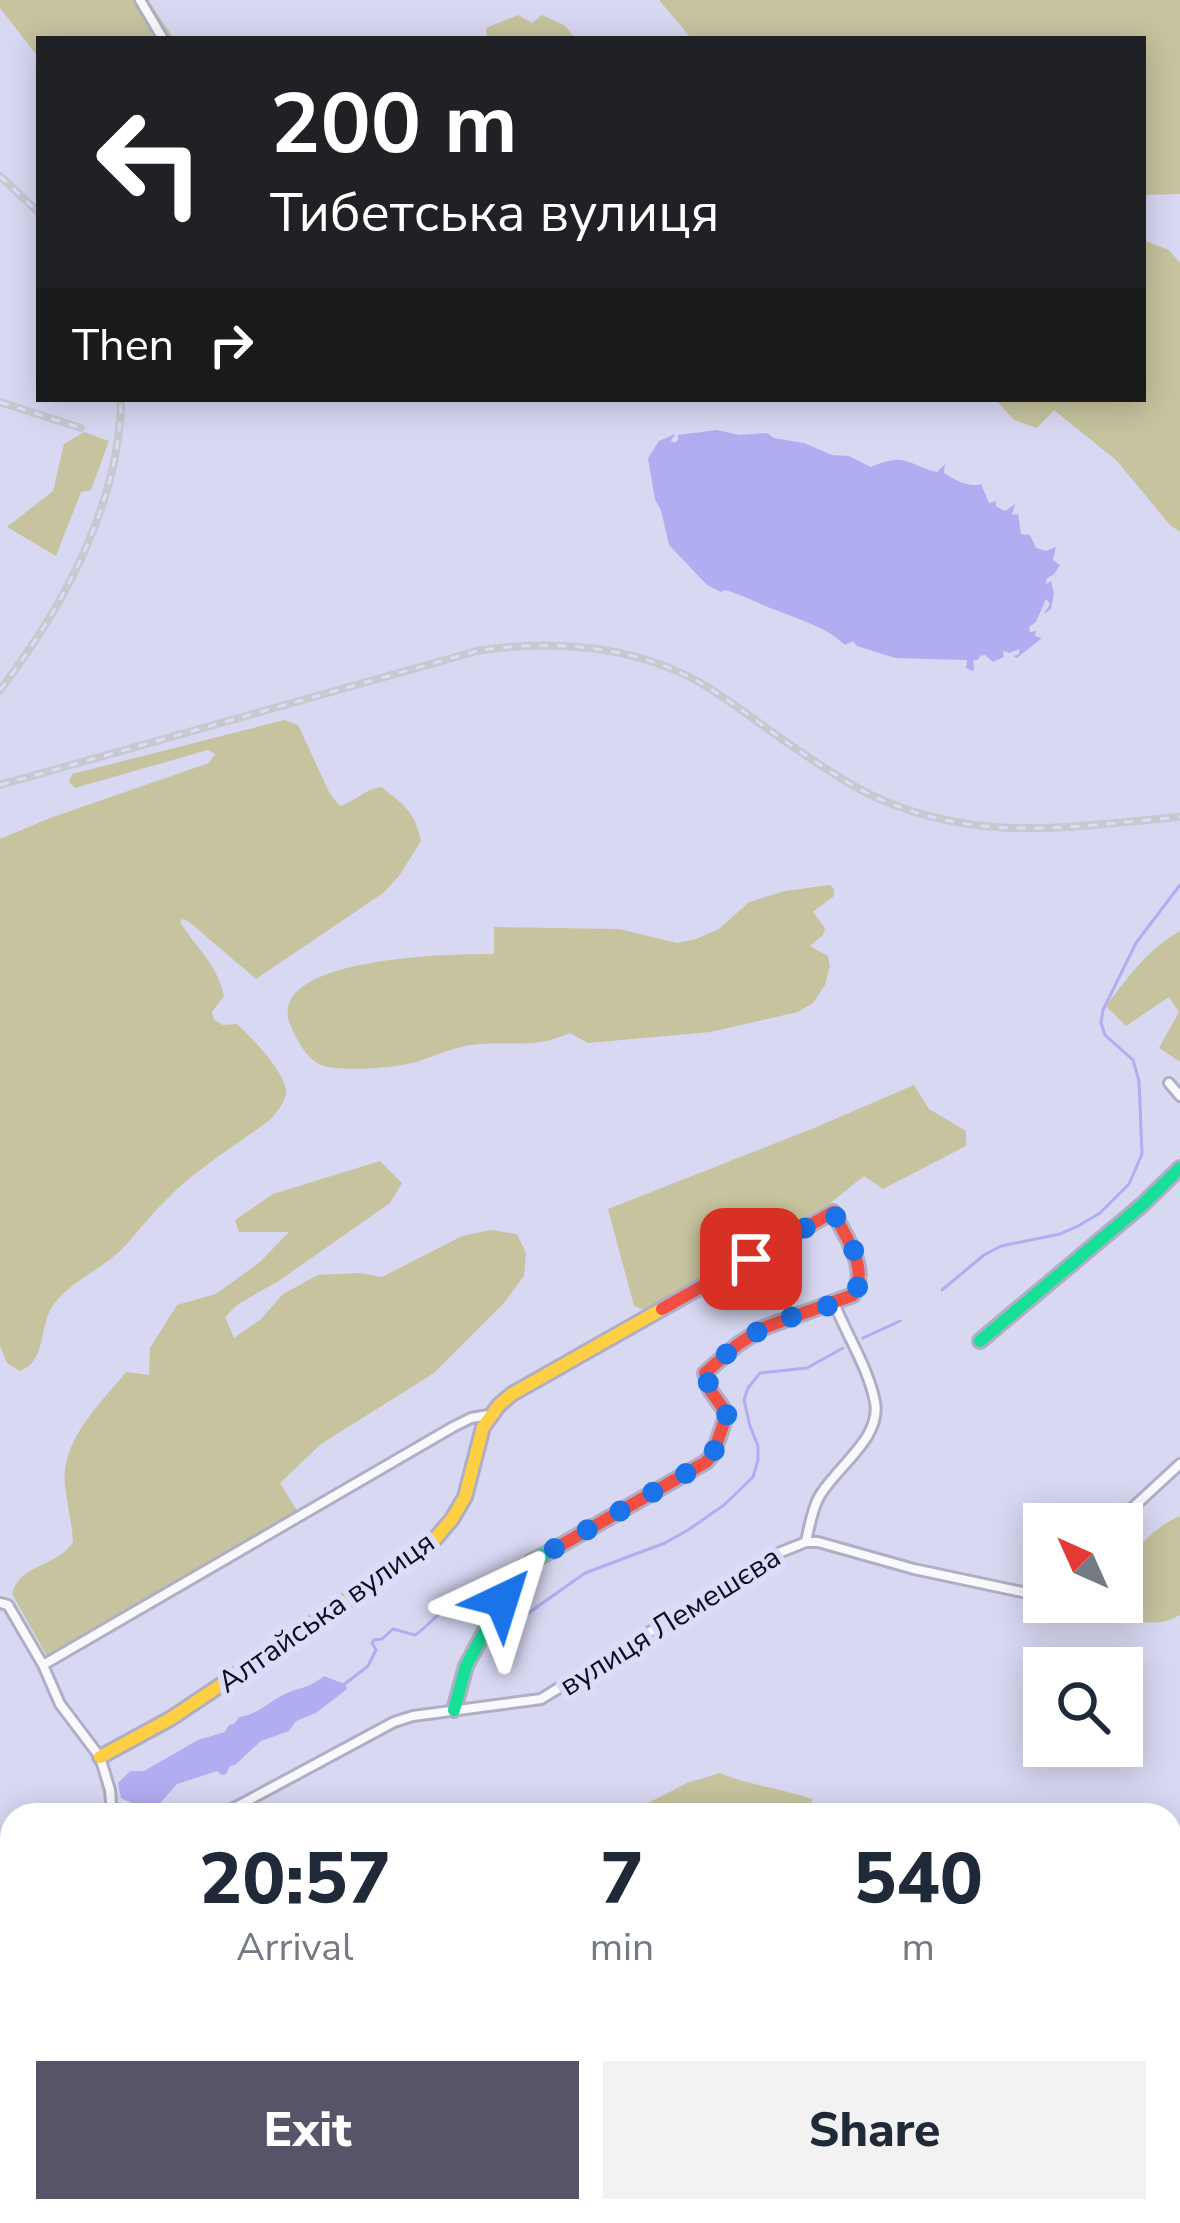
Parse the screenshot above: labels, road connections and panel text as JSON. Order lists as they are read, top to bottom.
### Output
{
  "streets": {
    "street": ["Алтайська вулиця", "вулиця Лемешєва"]
  },
  "north": "top left",
  "page": {
    "turn": ["200 m", "Тибетська вулиця"],
    "then": "Then",
    "eta": [
      "20:57",
      "Arrival",
      "7",
      "min",
      "540",
      "m"
    ],
    "buttons": ["Exit", "Share"]
  }
}
